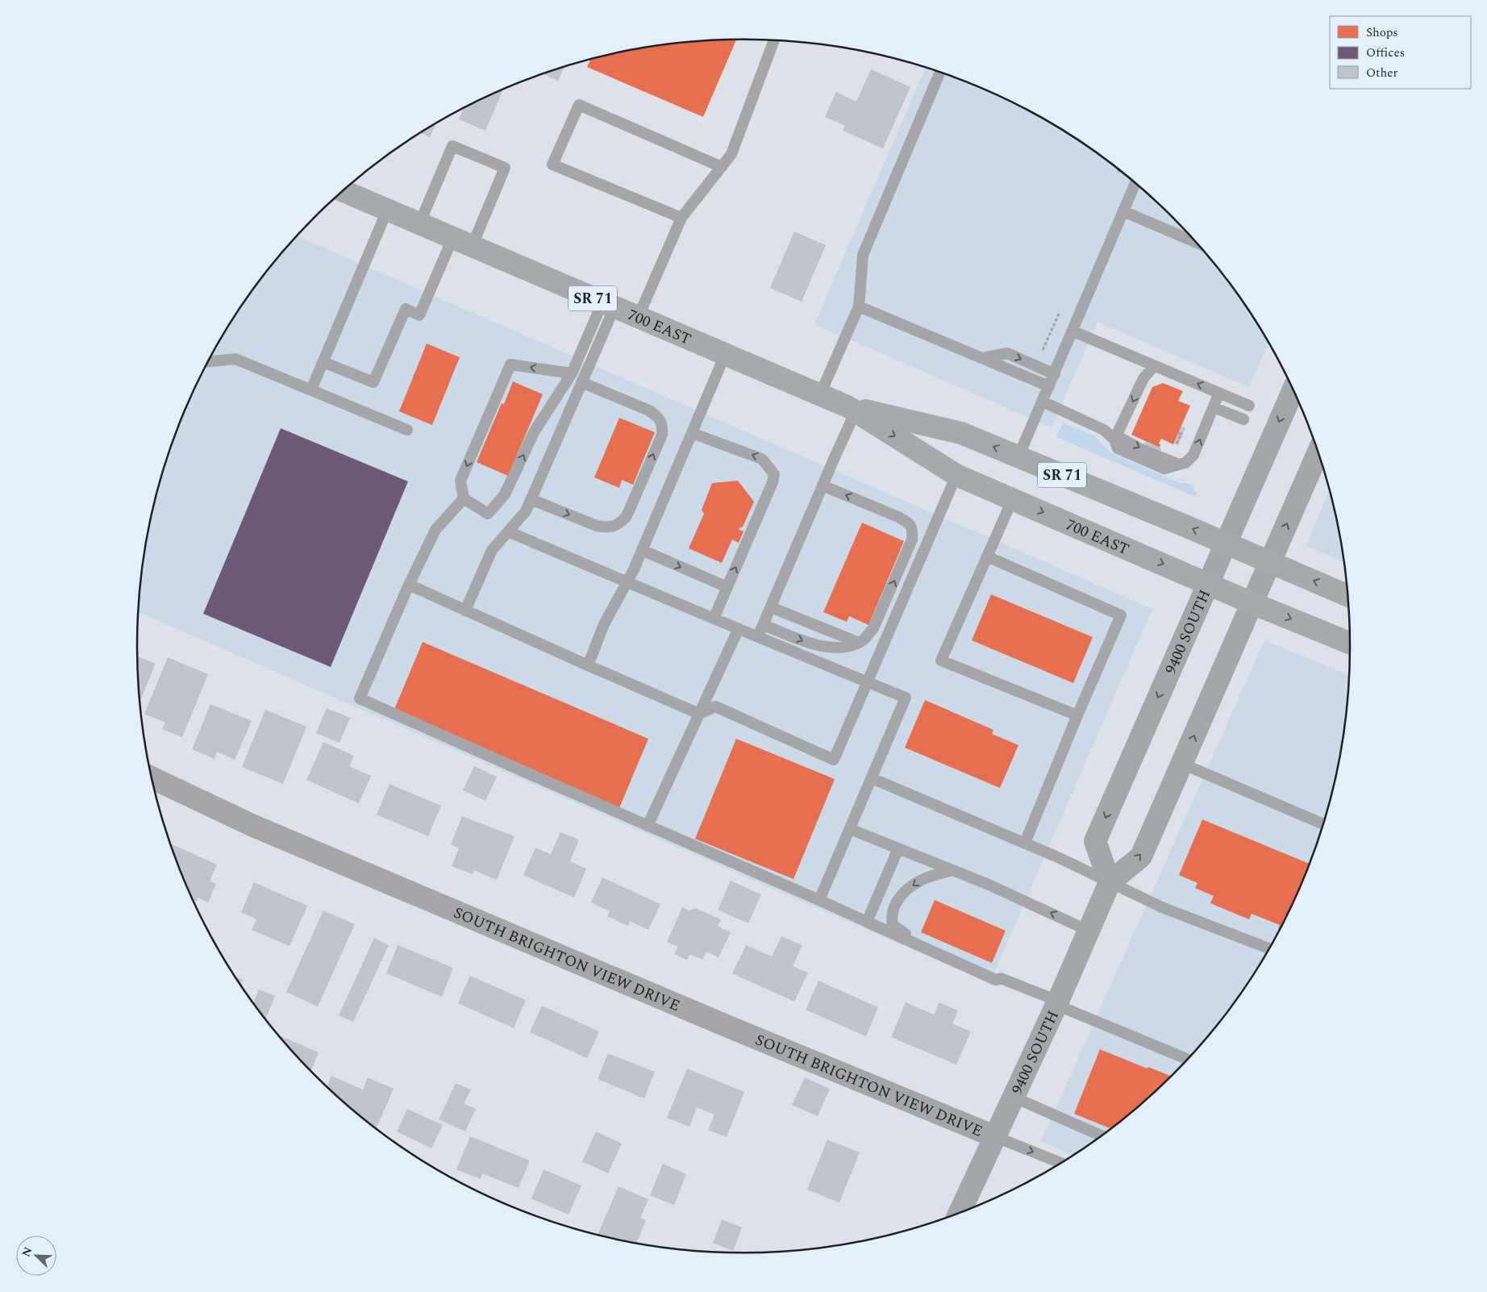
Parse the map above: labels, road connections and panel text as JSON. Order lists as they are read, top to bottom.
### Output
{
  "streets": {
    "main road": ["SR 71", "700 EAST"],
    "street": ["9400 SOUTH", "SOUTH BRIGHTON VIEW DRIVE"]
  },
  "crossings": [
    ["700 EAST", "9400 SOUTH"],
    ["9400 SOUTH", "SOUTH BRIGHTON VIEW DRIVE"]
  ],
  "legend": ["Shops", "Offices", "Other"],
  "north": "top left"
}
